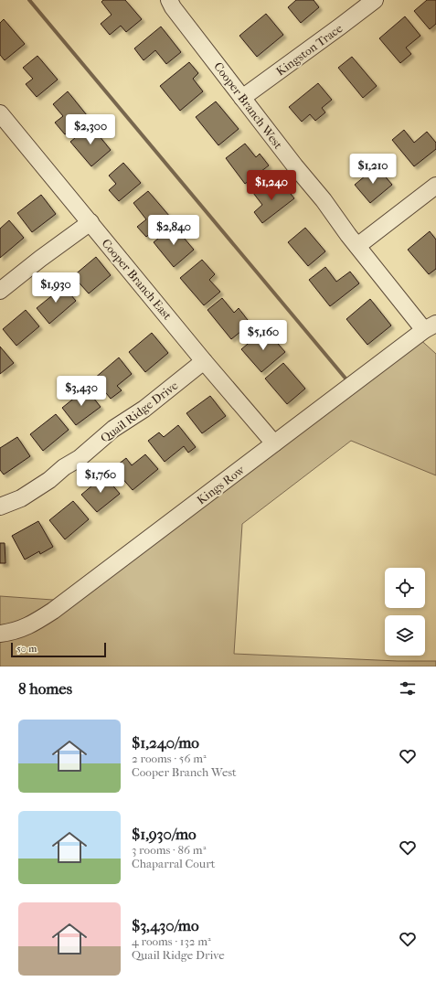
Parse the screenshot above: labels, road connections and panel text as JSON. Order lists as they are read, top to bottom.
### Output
{
  "streets": {
    "street": [
      "Kingston Trace",
      "Cooper Branch West",
      "Cooper Branch East",
      "Quail Ridge Drive",
      "Kings Row"
    ]
  },
  "crossings": [
    ["Kingston Trace", "Cooper Branch West"],
    ["Cooper Branch West", "Kings Row"],
    ["Cooper Branch East", "Quail Ridge Drive"],
    ["Cooper Branch East", "Kings Row"]
  ],
  "scale_bar": "50 m",
  "page": {
    "price": [
      "$2,300",
      "$1,210",
      "$1,240",
      "$2,840",
      "$1,930",
      "$5,160",
      "$3,430",
      "$1,760"
    ],
    "scale": "50 m",
    "heading": "8 homes",
    "list": [
      {
        "name": "$1,240/mo",
        "note": "2 rooms · 56 m² · Cooper Branch West"
      },
      {
        "name": "$1,930/mo",
        "note": "3 rooms · 86 m² · Chaparral Court"
      },
      {
        "name": "$3,430/mo",
        "note": "4 rooms · 132 m² · Quail Ridge Drive"
      }
    ]
  }
}
